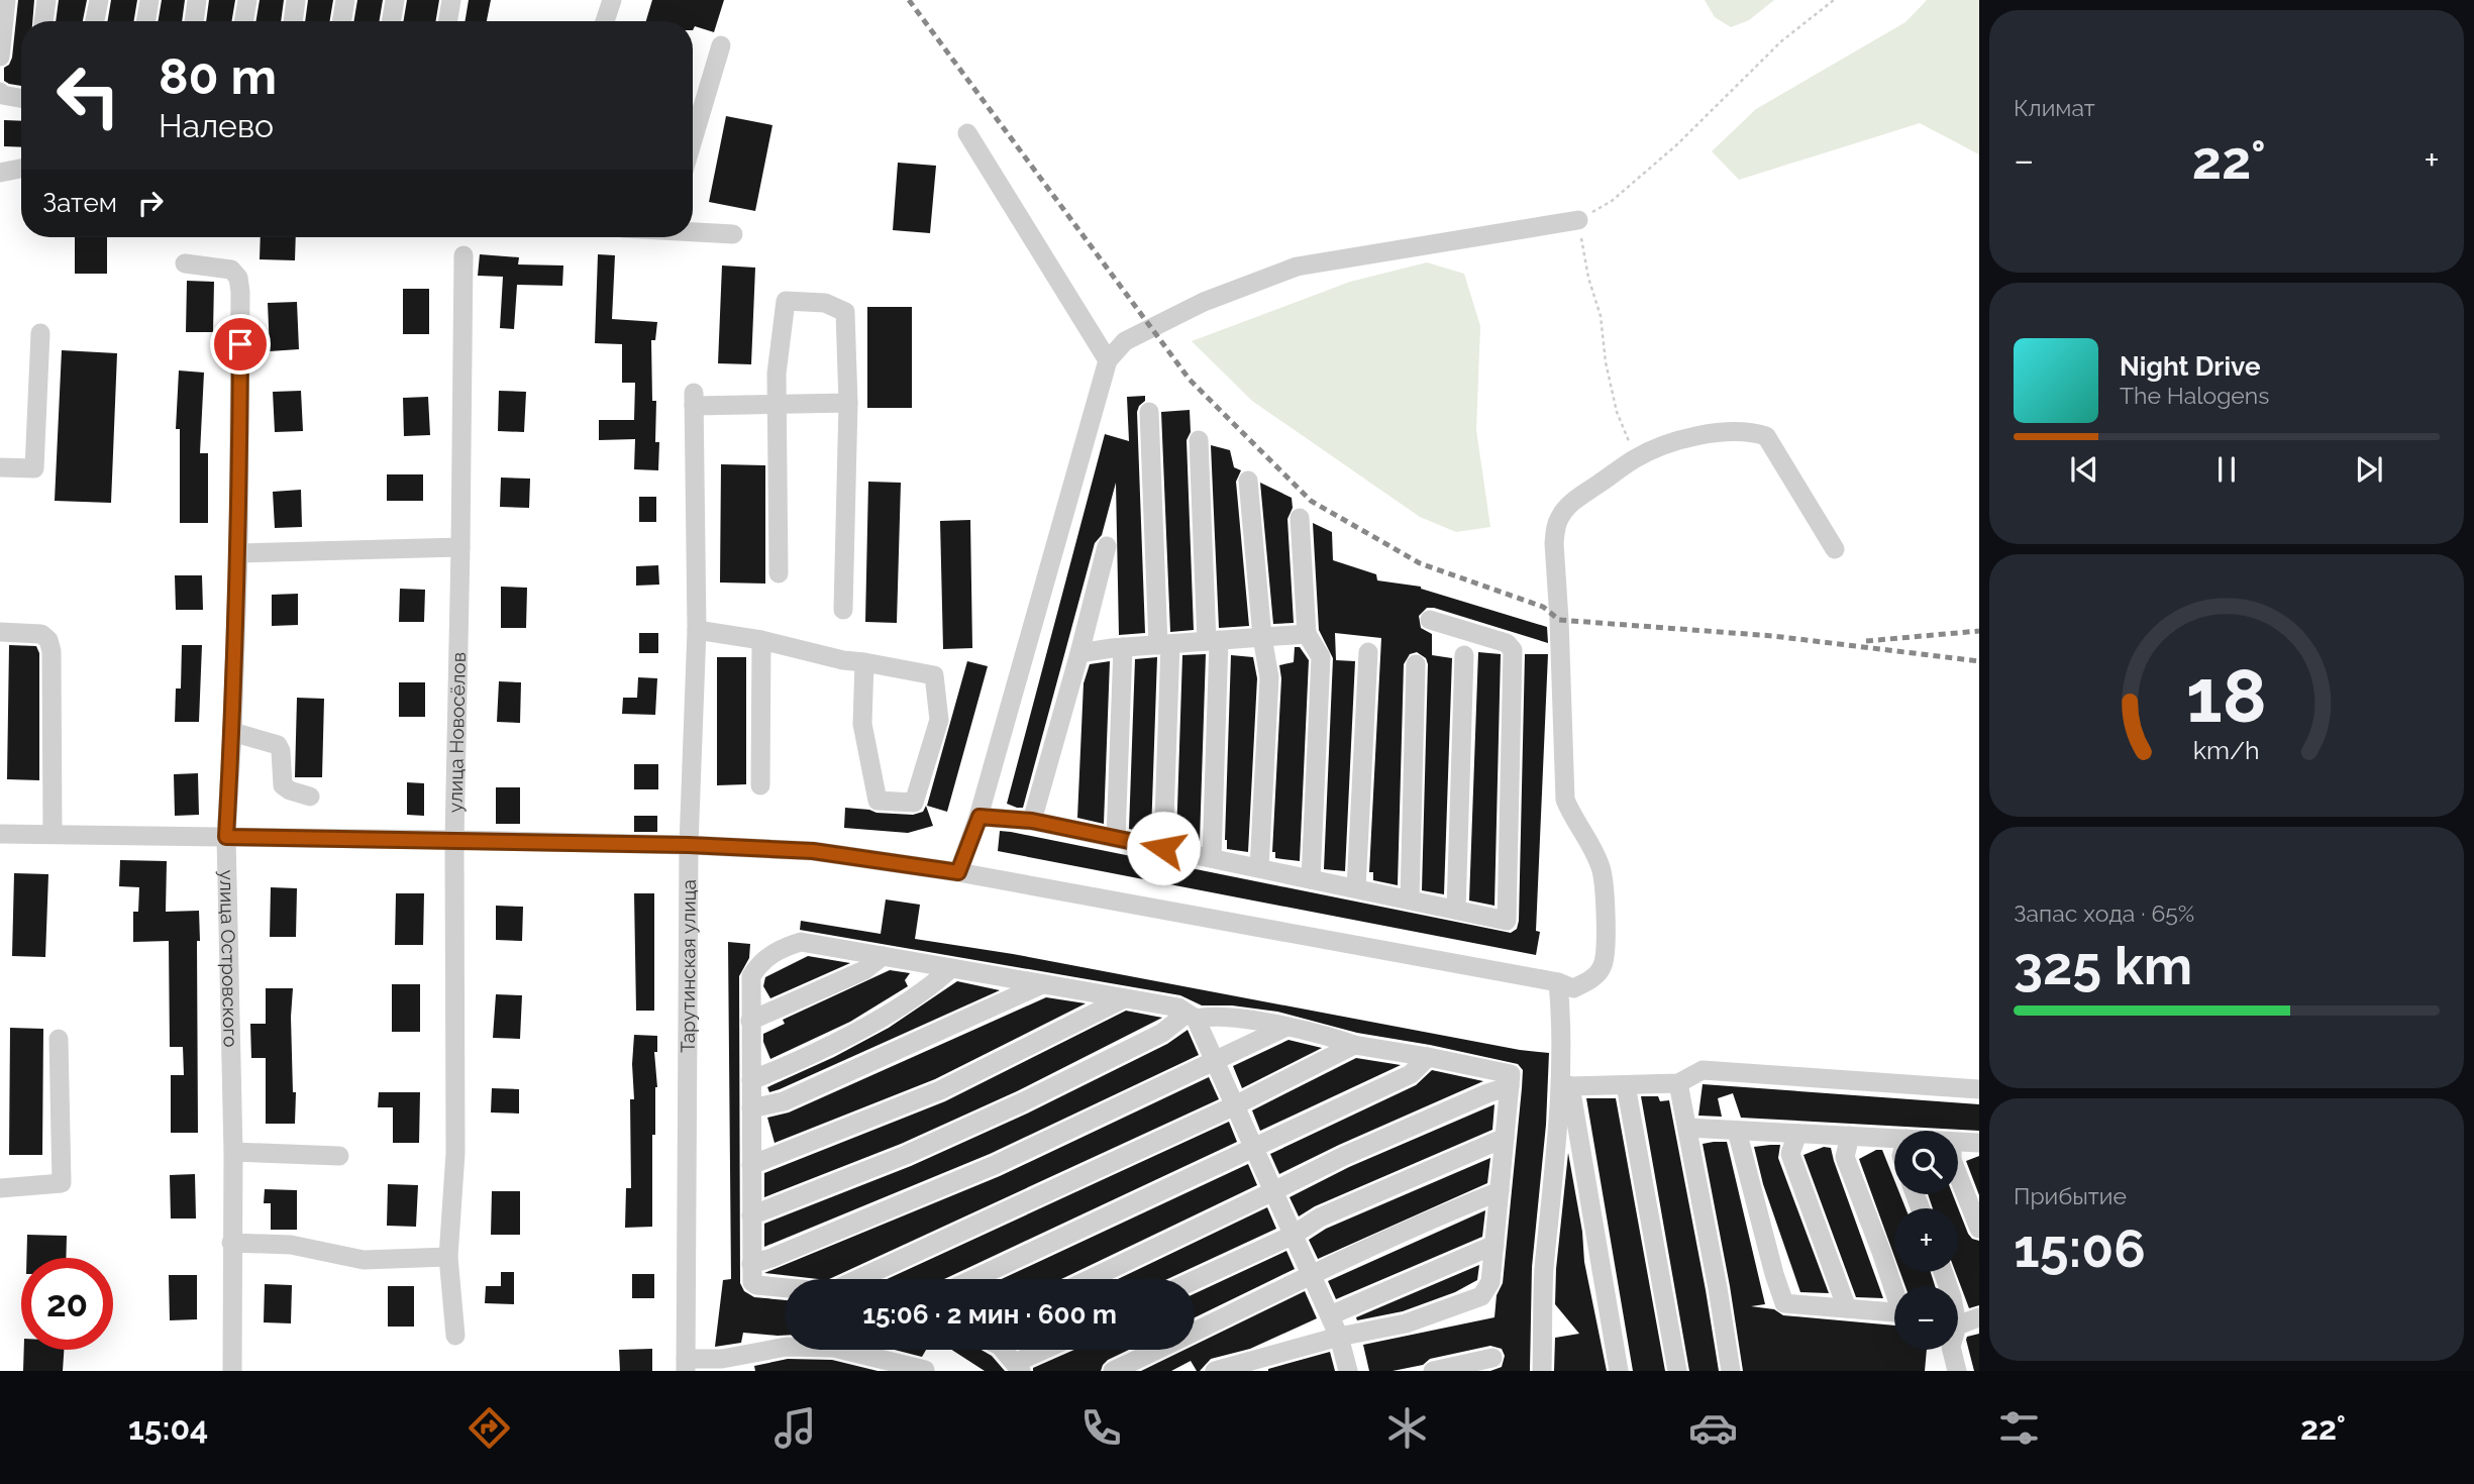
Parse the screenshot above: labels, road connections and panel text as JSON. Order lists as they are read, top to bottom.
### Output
{
  "streets": {
    "street": ["улица Новосёлов", "улица Островского", "Тарутинская улица"]
  },
  "page": {
    "tile": [
      "Климат",
      ["Запас хода · 65%", "325 km"],
      ["Прибытие", "15:06"]
    ],
    "turn": ["80 m", "Налево"],
    "heat": ["−", "22°", "+"],
    "then": "Затем",
    "song": ["Night Drive", "The Halogens"],
    "map_buttons": ["+", "−"],
    "limit": "20",
    "trip": "15:06 · 2 мин · 600 m",
    "tabs": ["15:04", "22°"],
    "gauge": ["18", "km/h"]
  }
}
